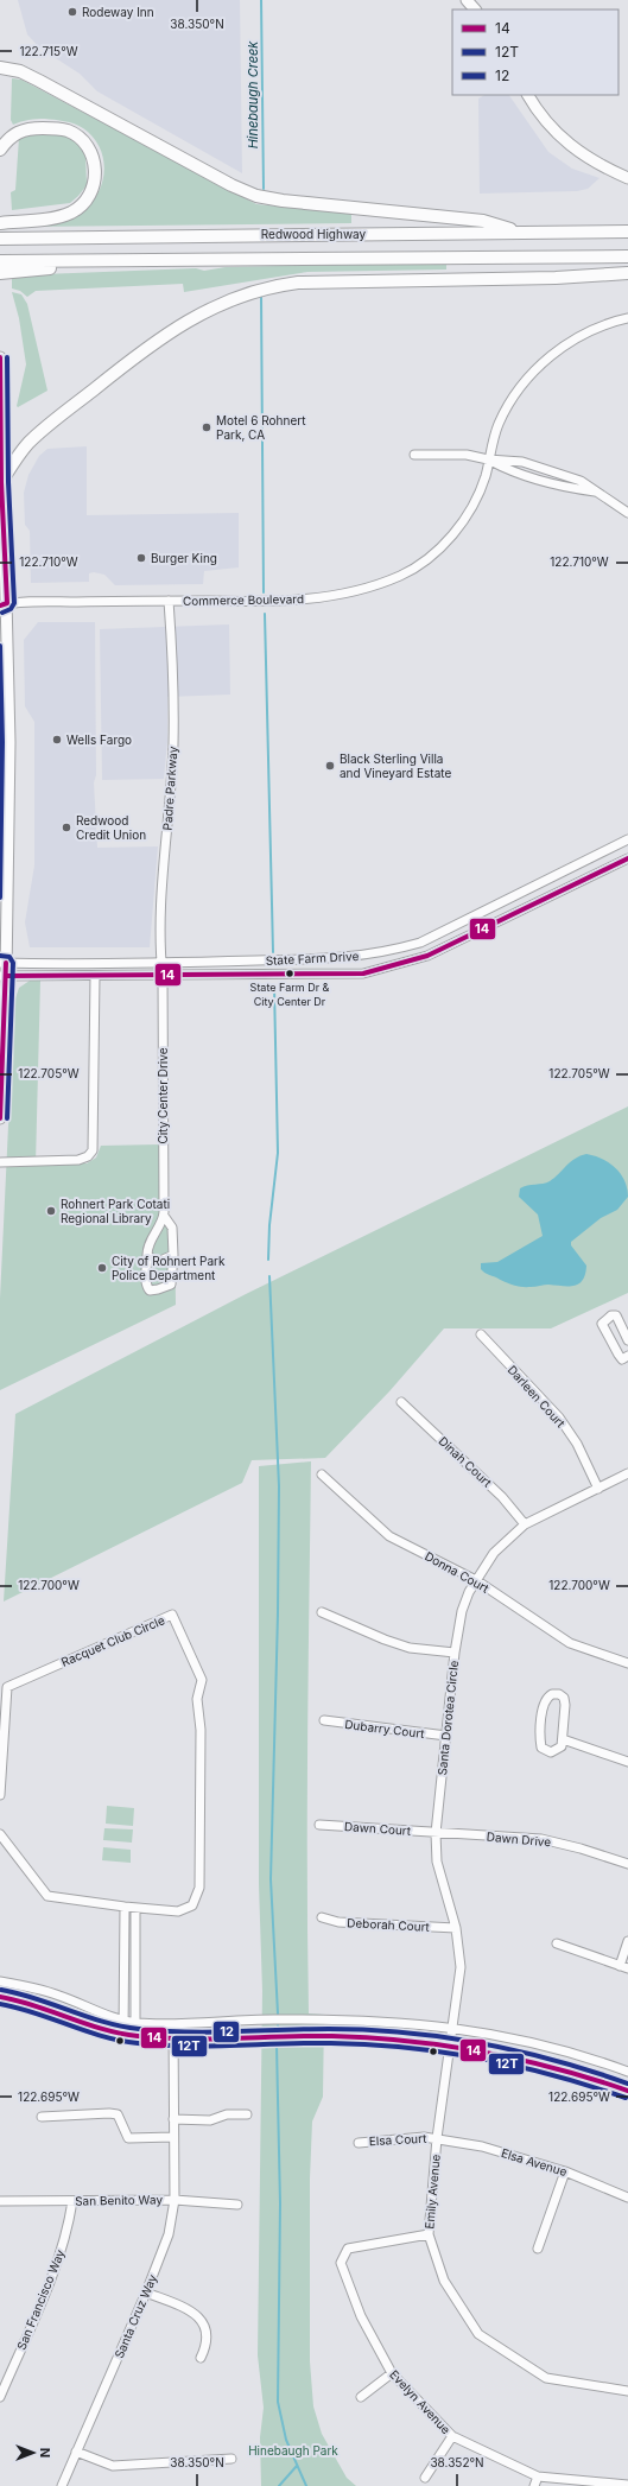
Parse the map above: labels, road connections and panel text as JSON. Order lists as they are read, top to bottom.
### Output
{
  "streets": {
    "highway": ["Redwood Highway"],
    "street": [
      "Commerce Boulevard",
      "Padre Parkway",
      "State Farm Drive",
      "City Center Drive",
      "Darleen Court",
      "Dinah Court",
      "Donna Court",
      "Racquet Club Circle",
      "Santa Dorotea Circle",
      "Dubarry Court",
      "Dawn Court",
      "Dawn Drive",
      "Deborah Court",
      "Elsa Court",
      "Elsa Avenue",
      "Emily Avenue",
      "San Benito Way",
      "San Francisco Way",
      "Santa Cruz Way",
      "Evelyn Avenue"
    ]
  },
  "crossings": [
    ["Commerce Boulevard", "Padre Parkway"],
    ["Padre Parkway", "State Farm Drive"],
    ["Padre Parkway", "City Center Drive"],
    ["State Farm Drive", "City Center Drive"],
    ["Darleen Court", "Santa Dorotea Circle"],
    ["Dinah Court", "Santa Dorotea Circle"],
    ["Donna Court", "Santa Dorotea Circle"],
    ["Santa Dorotea Circle", "Dubarry Court"],
    ["Santa Dorotea Circle", "Dawn Court"],
    ["Santa Dorotea Circle", "Dawn Drive"],
    ["Santa Dorotea Circle", "Deborah Court"],
    ["Santa Dorotea Circle", "Emily Avenue"],
    ["Dawn Court", "Dawn Drive"],
    ["Elsa Court", "Elsa Avenue"],
    ["Elsa Court", "Emily Avenue"],
    ["Elsa Avenue", "Emily Avenue"],
    ["Emily Avenue", "Evelyn Avenue"],
    ["San Benito Way", "San Francisco Way"],
    ["San Benito Way", "Santa Cruz Way"]
  ],
  "water": ["Hinebaugh Creek"],
  "parks": ["Hinebaugh Park"],
  "places": [
    "Rodeway Inn",
    "Motel 6 Rohnert Park, CA",
    "Burger King",
    "Wells Fargo",
    "Black Sterling Villa and Vineyard Estate",
    "Redwood Credit Union",
    "State Farm Dr & City Center Dr",
    "Rohnert Park Cotati Regional Library",
    "City of Rohnert Park Police Department"
  ],
  "lines": ["transit line 14", "transit line 12", "transit line 12T"],
  "legend": ["14", "12T", "12"],
  "north": "right",
  "coordinates": [
    "38.350°N",
    "122.715°W",
    "122.710°W",
    "122.705°W",
    "122.700°W",
    "122.695°W",
    "38.352°N"
  ]
}
